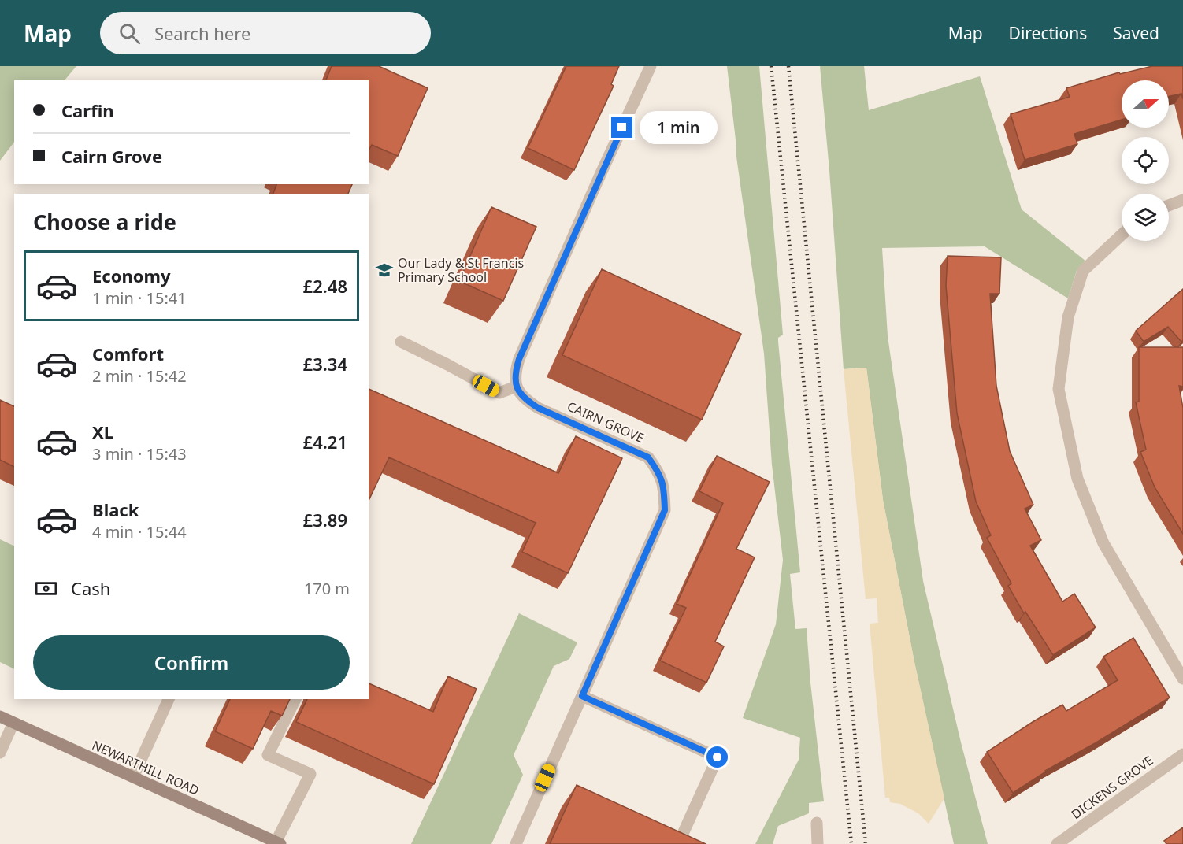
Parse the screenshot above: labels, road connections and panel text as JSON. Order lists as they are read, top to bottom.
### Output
{
  "streets": {
    "main road": ["NEWARTHILL ROAD"],
    "street": ["CAIRN GROVE", "DICKENS GROVE"]
  },
  "places": {
    "school or university": ["Our Lady & St Francis Primary School"]
  },
  "north": "right",
  "page": {
    "header": "Map",
    "search": "Search here",
    "nav": ["Map", "Directions", "Saved"],
    "banner": ["Carfin", "Cairn Grove"],
    "bubble": "1 min",
    "heading": "Choose a ride",
    "list": [
      {
        "name": "Economy",
        "note": "1 min · 15:41",
        "value": "£2.48"
      },
      {
        "name": "Comfort",
        "note": "2 min · 15:42",
        "value": "£3.34"
      },
      {
        "name": "XL",
        "note": "3 min · 15:43",
        "value": "£4.21"
      },
      {
        "name": "Black",
        "note": "4 min · 15:44",
        "value": "£3.89"
      }
    ],
    "pay": ["Cash", "170 m"],
    "buttons": "Confirm"
  }
}
